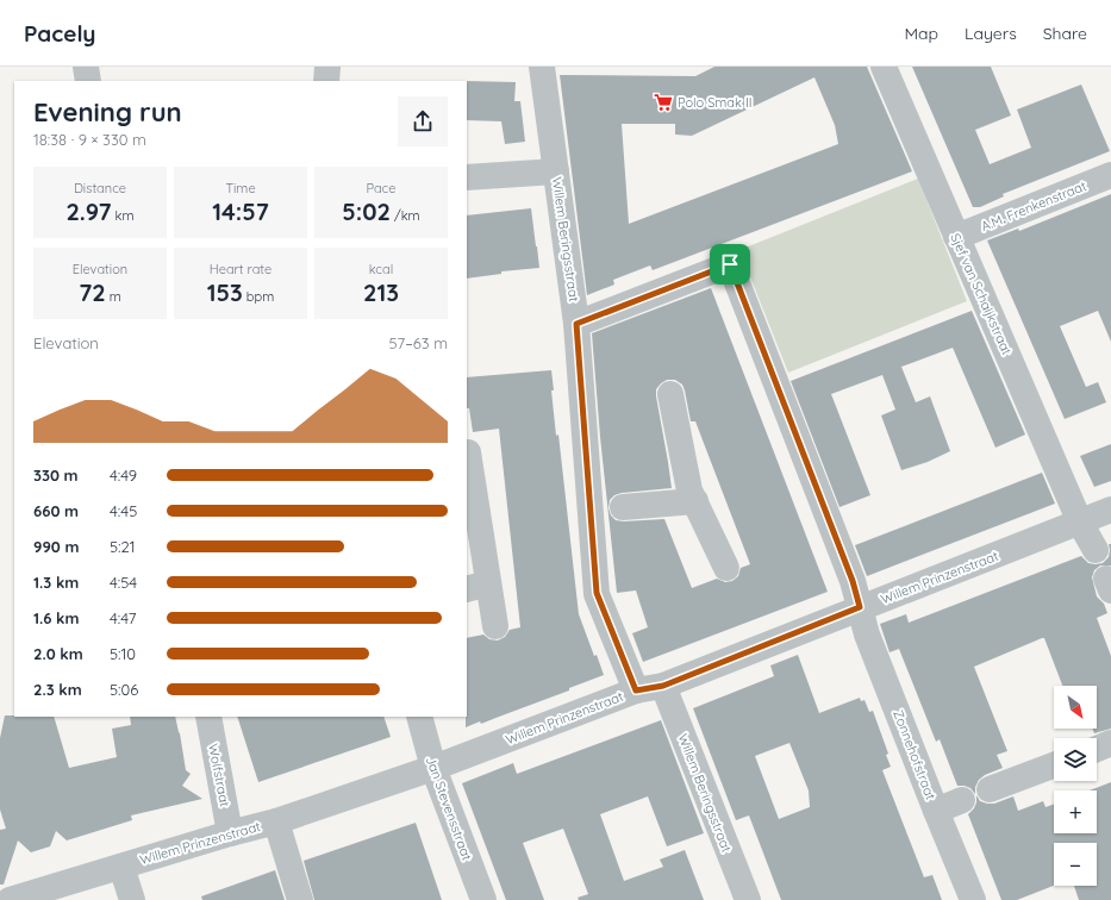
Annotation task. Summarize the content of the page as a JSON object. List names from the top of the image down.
{
  "streets": {
    "street": [
      "A.M. Frenkenstraat",
      "Willem Beringsstraat",
      "Sjef van Schaijkstraat",
      "Willem Prinzenstraat",
      "Zonnehofstraat",
      "Wolfstraat",
      "Jan Stevensstraat"
    ]
  },
  "crossings": [
    ["A.M. Frenkenstraat", "Sjef van Schaijkstraat"],
    ["Willem Beringsstraat", "Willem Prinzenstraat"],
    ["Willem Beringsstraat", "Zonnehofstraat"],
    ["Sjef van Schaijkstraat", "Willem Prinzenstraat"],
    ["Willem Prinzenstraat", "Zonnehofstraat"],
    ["Willem Prinzenstraat", "Wolfstraat"],
    ["Willem Prinzenstraat", "Jan Stevensstraat"]
  ],
  "places": {
    "supermarket": ["Polo Smak II"]
  },
  "north": "bottom right",
  "page": {
    "header": "Pacely",
    "nav": ["Map", "Layers", "Share"],
    "heading": ["Evening run", "18:38 · 9 × 330 m"],
    "stats": [
      ["Distance", "2.97 km"],
      ["Time", "14:57"],
      ["Pace", "5:02 /km"],
      ["Elevation", "72 m"],
      ["Heart rate", "153 bpm"],
      ["kcal", "213"]
    ],
    "chart": ["Elevation", "57–63 m"],
    "list": [
      {
        "name": "330 m",
        "note": "4:49"
      },
      {
        "name": "660 m",
        "note": "4:45"
      },
      {
        "name": "990 m",
        "note": "5:21"
      },
      {
        "name": "1.3 km",
        "note": "4:54"
      },
      {
        "name": "1.6 km",
        "note": "4:47"
      },
      {
        "name": "2.0 km",
        "note": "5:10"
      },
      {
        "name": "2.3 km",
        "note": "5:06"
      }
    ],
    "map_buttons": ["+", "−"]
  }
}
